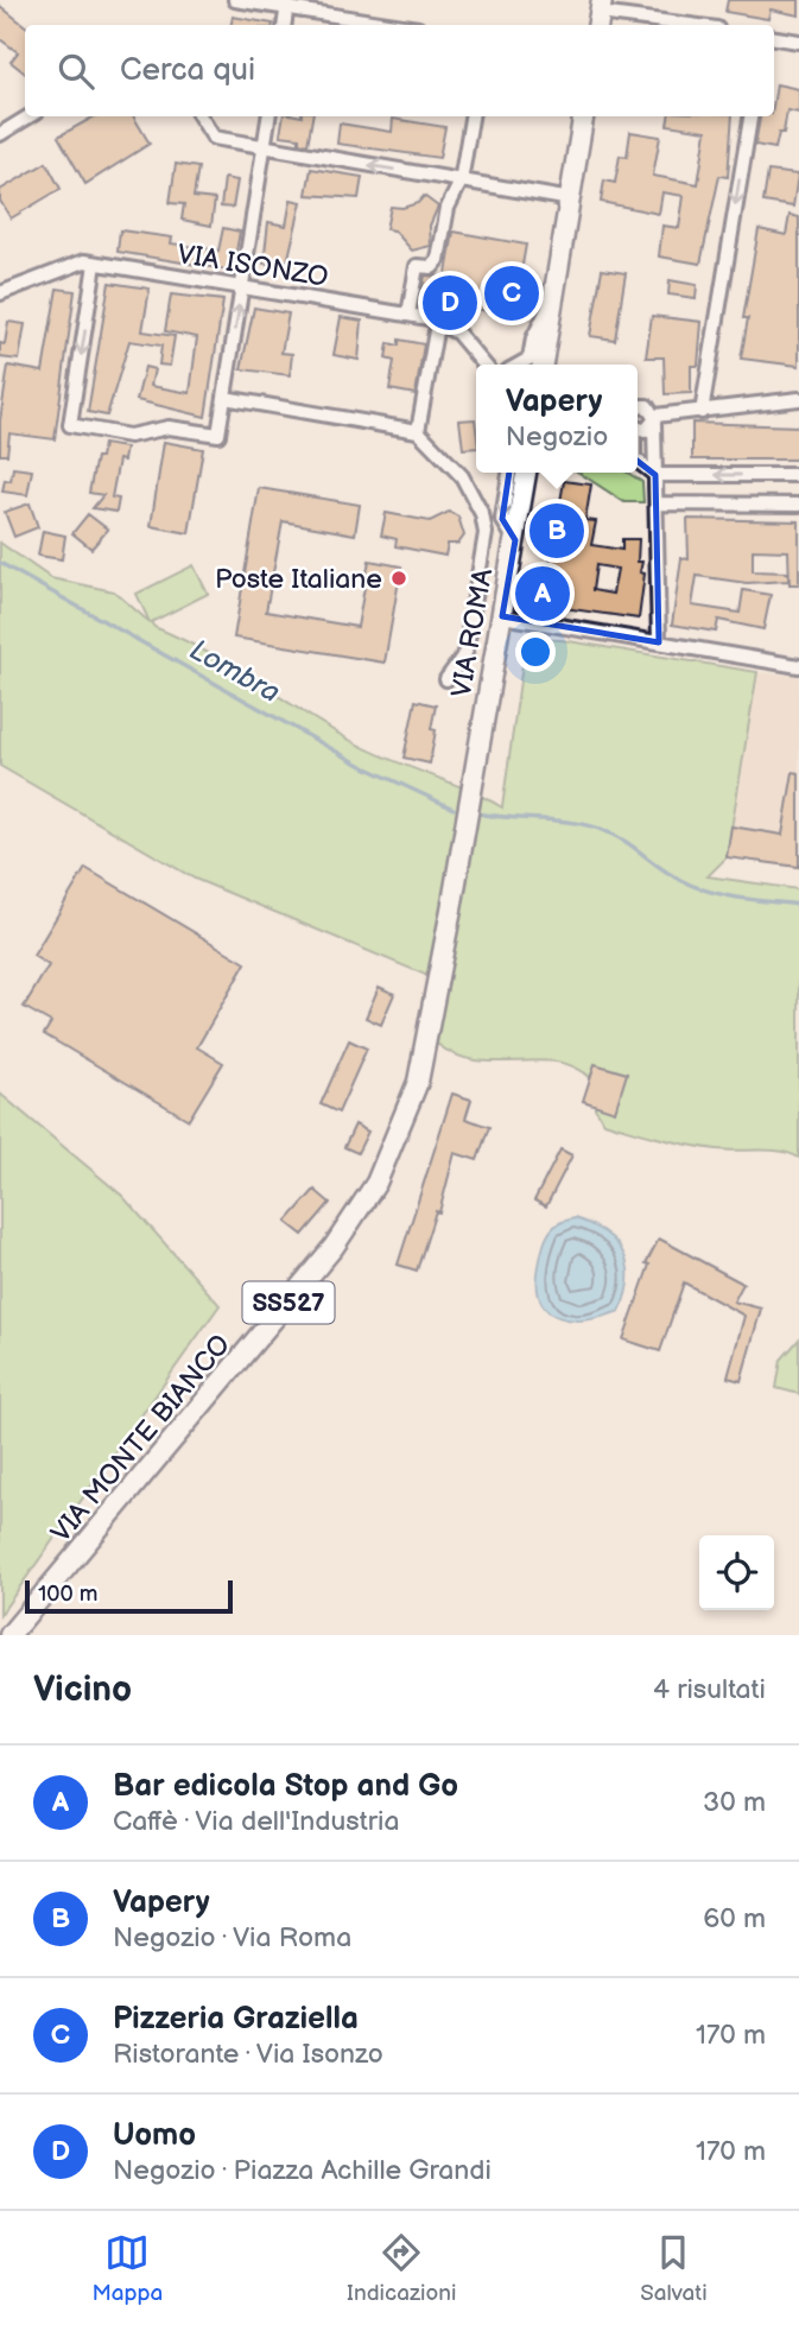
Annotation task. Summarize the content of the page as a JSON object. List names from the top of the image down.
{
  "streets": {
    "main road": ["VIA ROMA", "SS527", "VIA MONTE BIANCO"],
    "street": ["VIA ISONZO"]
  },
  "crossings": [
    ["VIA ROMA", "VIA MONTE BIANCO"]
  ],
  "water": ["Lombra"],
  "places": ["Poste Italiane"],
  "scale_bar": "100 m",
  "page": {
    "search": "Cerca qui",
    "pins": [
      "C",
      "D",
      "B",
      "A"
    ],
    "popup": ["Vapery", "Negozio"],
    "scale": "100 m",
    "heading": ["Vicino", "4 risultati"],
    "list": [
      {
        "mark": "A",
        "name": "Bar edicola Stop and Go",
        "note": "Caffè · Via dell'Industria",
        "value": "30 m"
      },
      {
        "mark": "B",
        "name": "Vapery",
        "note": "Negozio · Via Roma",
        "value": "60 m"
      },
      {
        "mark": "C",
        "name": "Pizzeria Graziella",
        "note": "Ristorante · Via Isonzo",
        "value": "170 m"
      },
      {
        "mark": "D",
        "name": "Uomo",
        "note": "Negozio · Piazza Achille Grandi",
        "value": "170 m"
      }
    ],
    "nav": ["Mappa", "Indicazioni", "Salvati"]
  }
}
